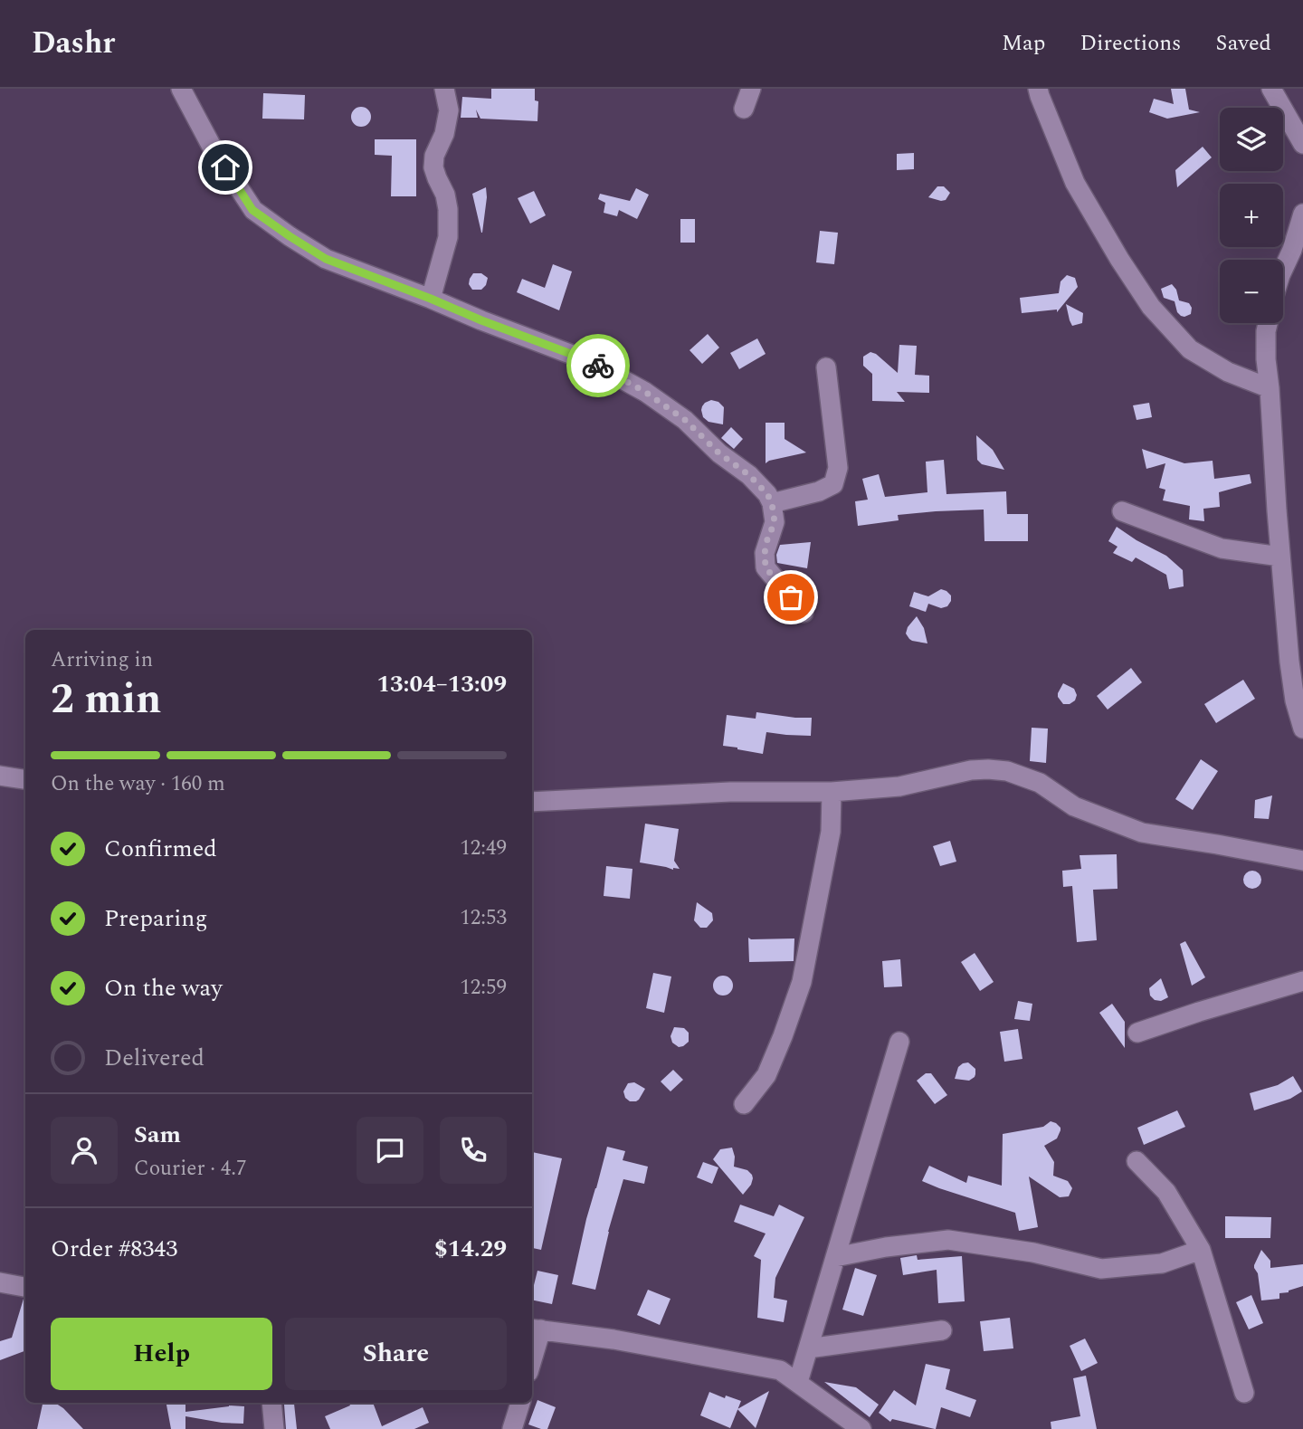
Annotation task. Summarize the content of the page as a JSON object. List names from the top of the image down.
{
  "page": {
    "header": "Dashr",
    "nav": ["Map", "Directions", "Saved"],
    "map_buttons": ["+", "−"],
    "heading": ["2 min", "Arriving in", "13:04–13:09"],
    "panel": [
      "Sam",
      "Courier · 4.7",
      "Order #8343",
      "$14.29"
    ],
    "bar": "On the way · 160 m",
    "list": [
      ["Confirmed", "12:49"],
      ["Preparing", "12:53"],
      ["On the way", "12:59"],
      "Delivered"
    ],
    "buttons": ["Help", "Share"]
  }
}
